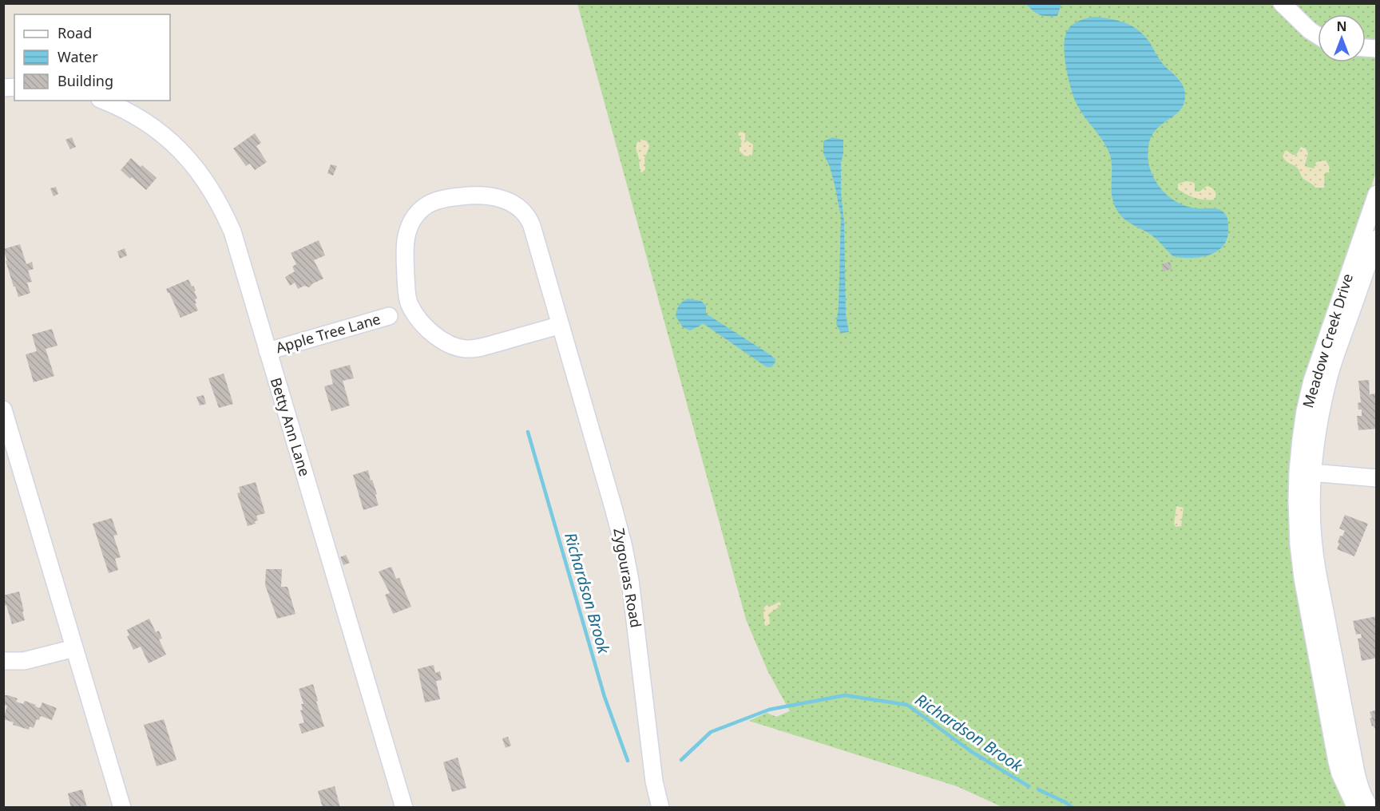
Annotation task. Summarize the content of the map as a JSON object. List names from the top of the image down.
{
  "streets": {
    "street": [
      "Apple Tree Lane",
      "Meadow Creek Drive",
      "Betty Ann Lane",
      "Zygouras Road"
    ]
  },
  "crossings": [
    ["Apple Tree Lane", "Betty Ann Lane"]
  ],
  "water": ["Richardson Brook"],
  "legend": ["Road", "Water", "Building"],
  "north": "top"
}
